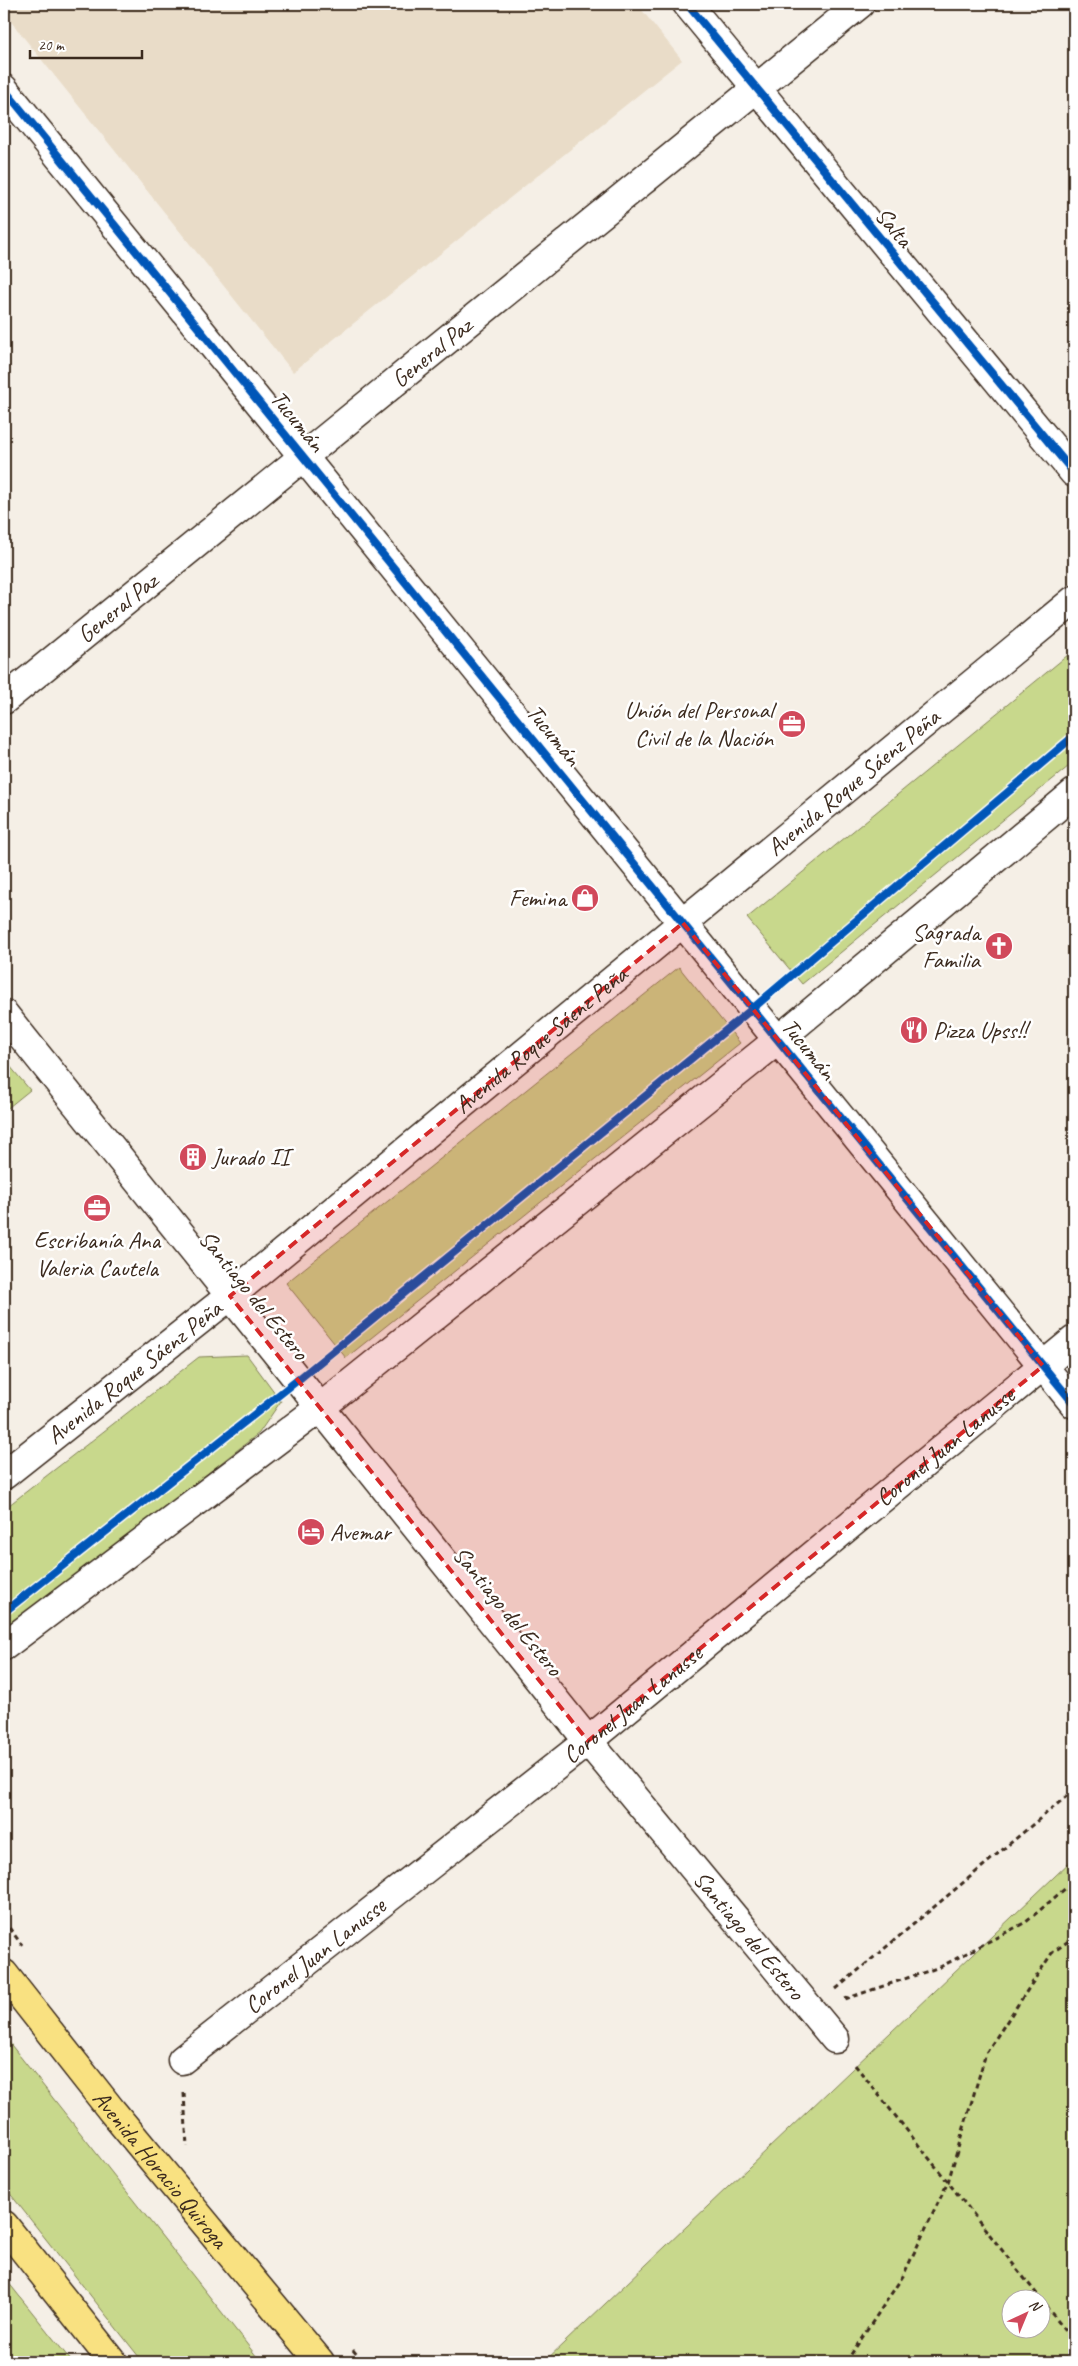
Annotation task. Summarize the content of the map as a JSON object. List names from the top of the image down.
{
  "streets": {
    "main road": ["Avenida Horacio Quiroga"],
    "street": [
      "Salta",
      "General Paz",
      "Tucumán",
      "Avenida Roque Sáenz Peña",
      "Santiago del Estero",
      "Coronel Juan Lanusse"
    ]
  },
  "crossings": [
    ["Salta", "General Paz"],
    ["General Paz", "Tucumán"],
    ["Tucumán", "Avenida Roque Sáenz Peña"],
    ["Tucumán", "Coronel Juan Lanusse"],
    ["Avenida Roque Sáenz Peña", "Santiago del Estero"],
    ["Santiago del Estero", "Coronel Juan Lanusse"]
  ],
  "places": {
    "office": ["Unión del Personal Civil de la Nación", "Escribanía Ana Valeria Cautela"],
    "shop": ["Femina"],
    "church": ["Sagrada Familia"],
    "restaurant": ["Pizza Upss!!"],
    "building": ["Jurado II"],
    "hotel": ["Avemar"]
  },
  "scale_bar": "20 m",
  "north": "top right"
}
